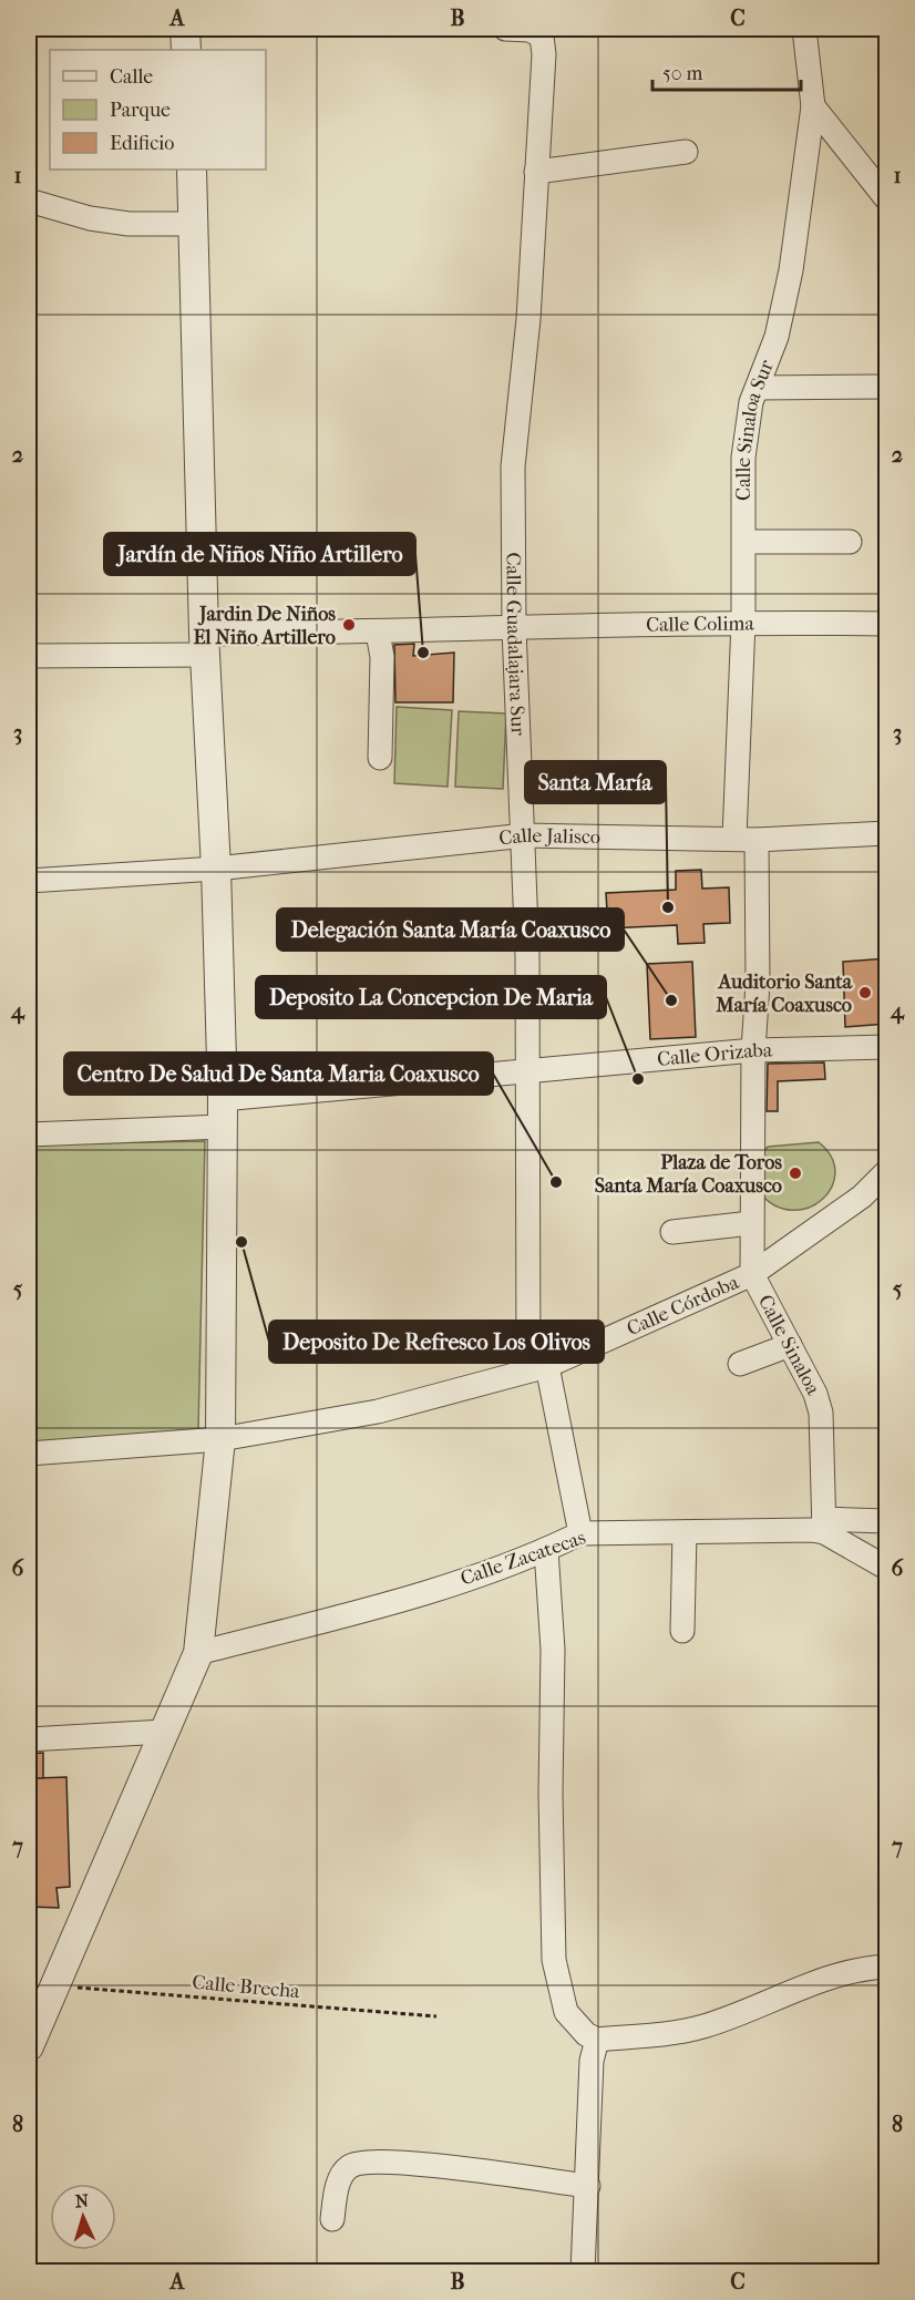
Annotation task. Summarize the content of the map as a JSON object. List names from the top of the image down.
{
  "streets": {
    "street": [
      "Calle Sinaloa Sur",
      "Calle Colima",
      "Calle Guadalajara Sur",
      "Calle Jalisco",
      "Calle Orizaba",
      "Calle Córdoba",
      "Calle Sinaloa",
      "Calle Zacatecas"
    ],
    "path": ["Calle Brecha"]
  },
  "crossings": [
    ["Calle Sinaloa Sur", "Calle Colima"],
    ["Calle Sinaloa Sur", "Calle Jalisco"],
    ["Calle Sinaloa Sur", "Calle Sinaloa"],
    ["Calle Colima", "Calle Guadalajara Sur"],
    ["Calle Guadalajara Sur", "Calle Jalisco"],
    ["Calle Guadalajara Sur", "Calle Orizaba"],
    ["Calle Guadalajara Sur", "Calle Córdoba"],
    ["Calle Guadalajara Sur", "Calle Zacatecas"],
    ["Calle Jalisco", "Calle Sinaloa"],
    ["Calle Orizaba", "Calle Sinaloa"],
    ["Calle Córdoba", "Calle Sinaloa"],
    ["Calle Sinaloa", "Calle Zacatecas"]
  ],
  "places": [
    "Jardin De Niños El Niño Artillero",
    "Jardín de Niños Niño Artillero",
    "Santa María",
    "Auditorio Santa María Coaxusco",
    "Delegación Santa María Coaxusco",
    "Deposito La Concepcion De Maria",
    "Plaza de Toros Santa María Coaxusco",
    "Centro De Salud De Santa Maria Coaxusco",
    "Deposito De Refresco Los Olivos"
  ],
  "legend": ["Calle", "Parque", "Edificio"],
  "scale_bar": "50 m",
  "north": "top",
  "grid": {
    "columns": ["A", "B", "C"],
    "rows": [
      "1",
      "2",
      "3",
      "4",
      "5",
      "6",
      "7",
      "8"
    ]
  }
}
